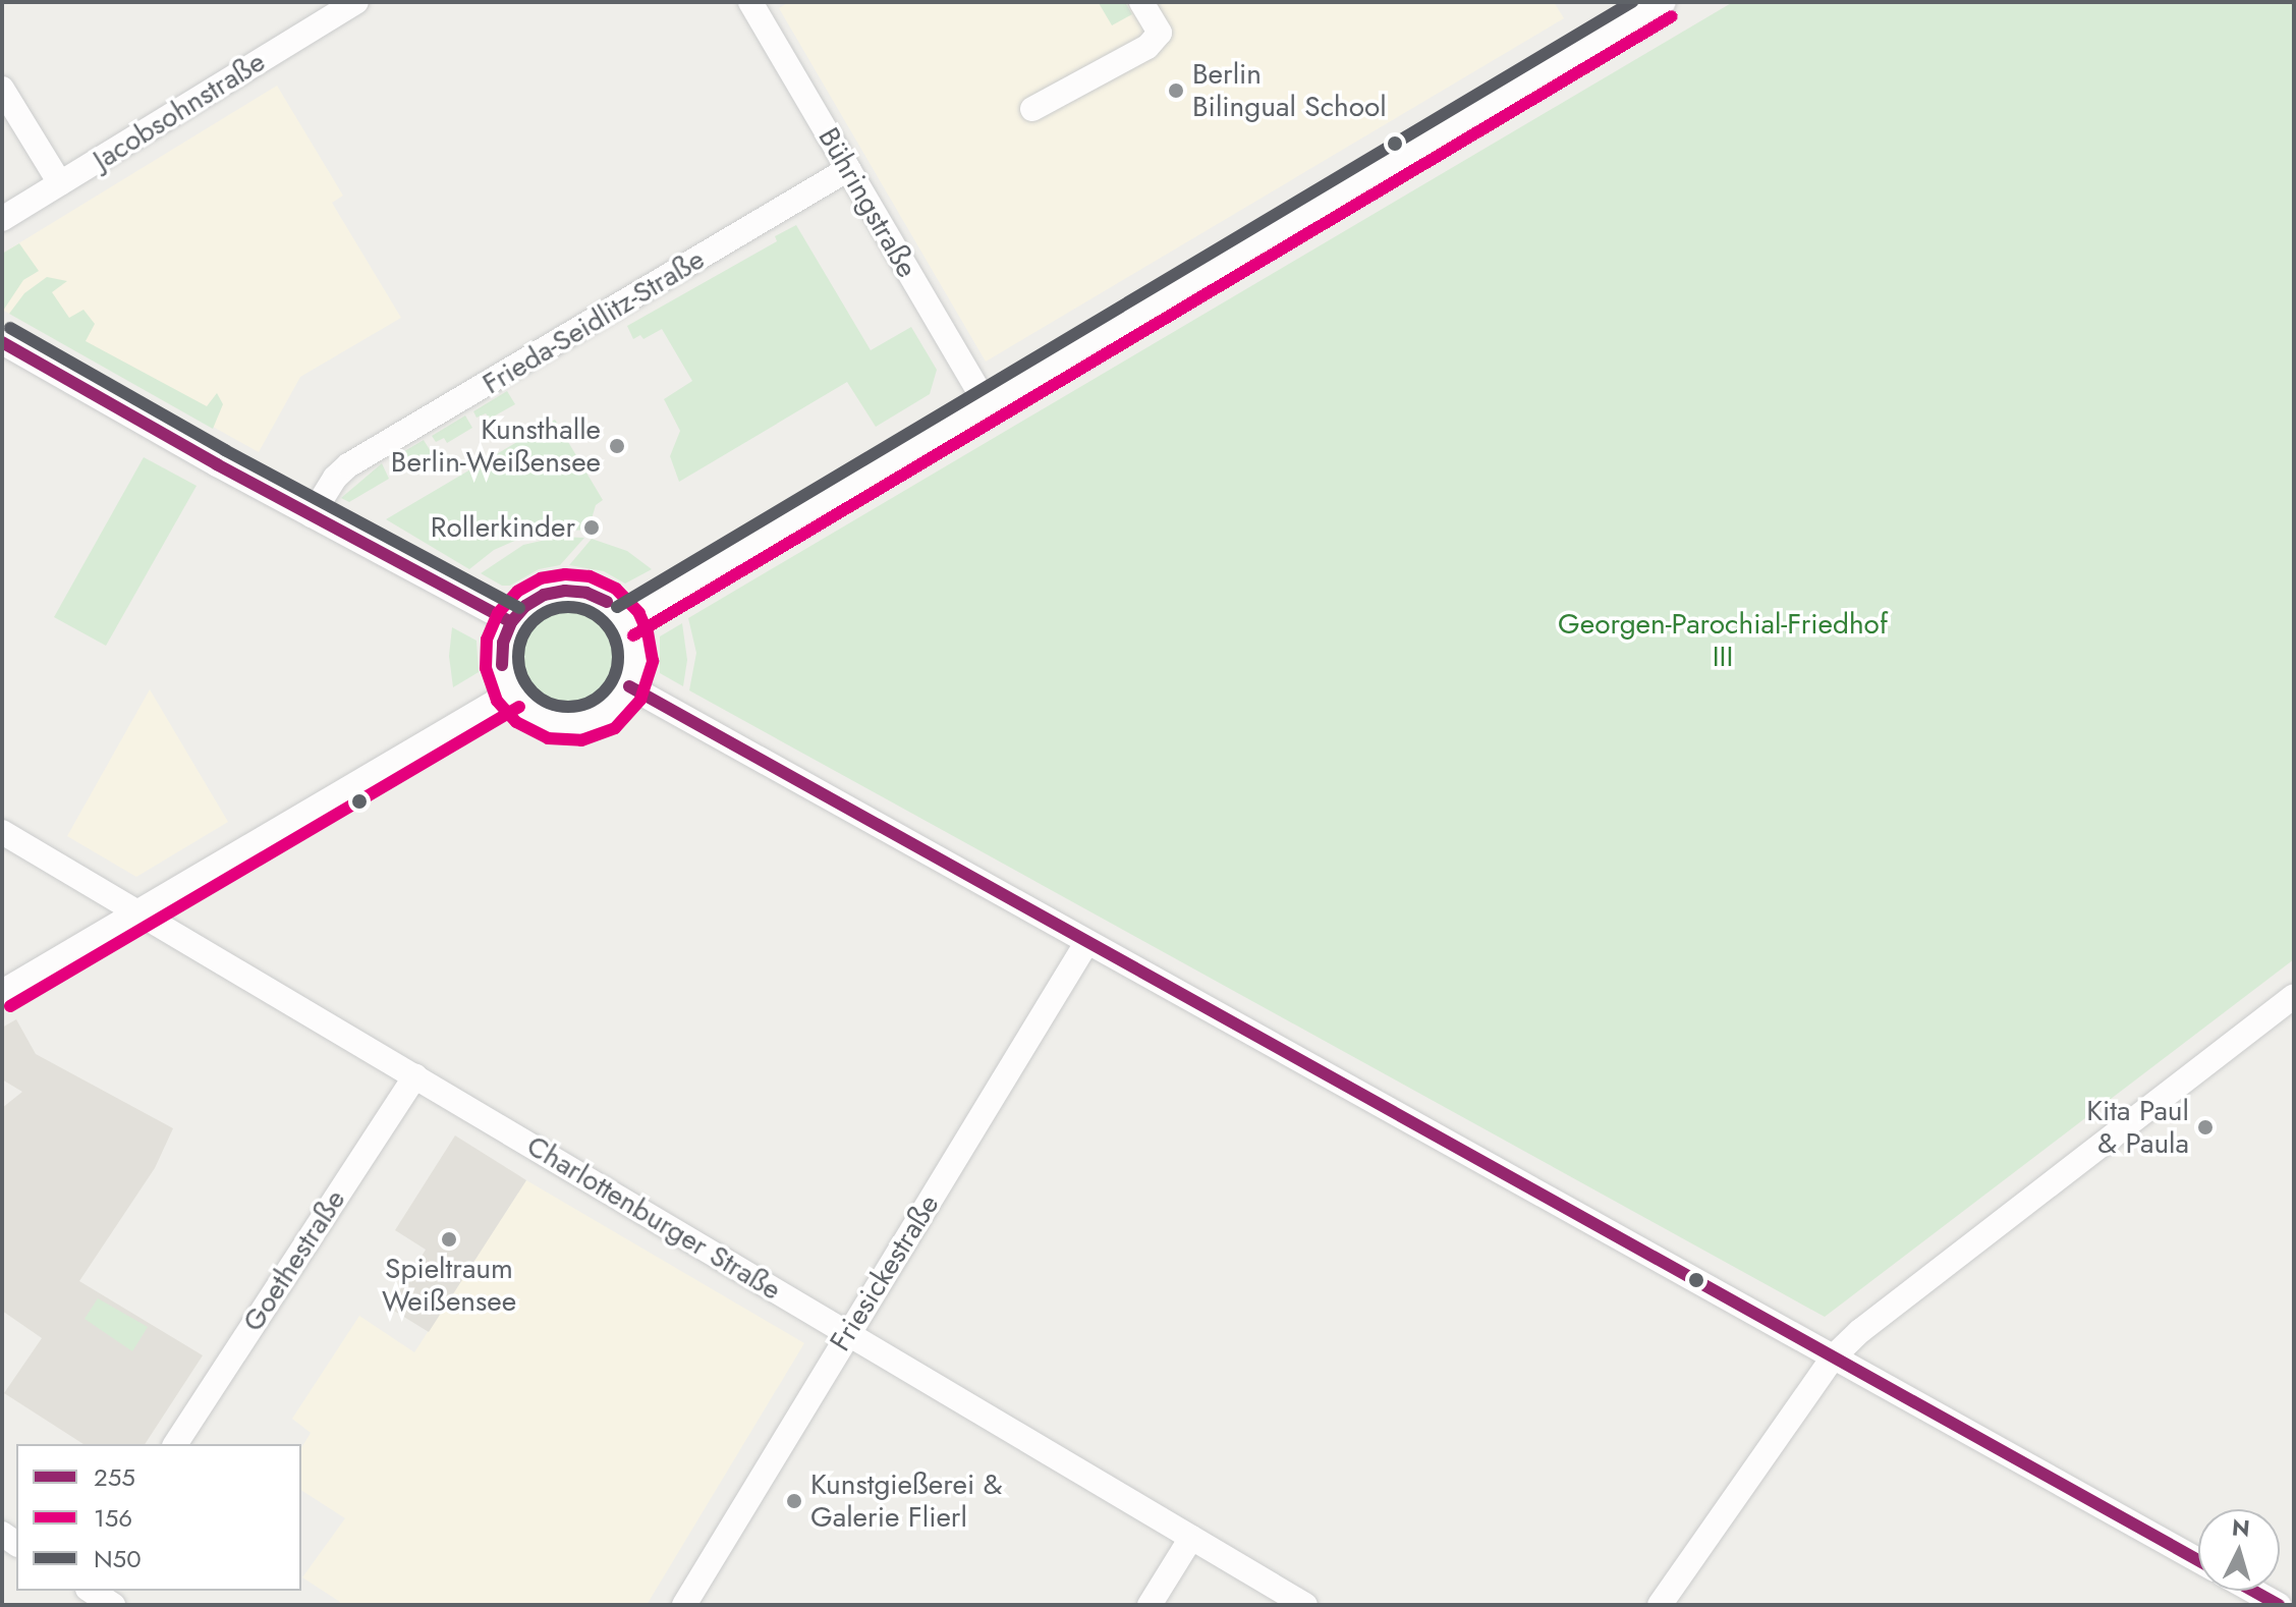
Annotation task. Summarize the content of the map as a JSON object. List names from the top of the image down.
{
  "streets": {
    "street": [
      "Jacobsohnstraße",
      "Bühringstraße",
      "Frieda-Seidlitz-Straße",
      "Charlottenburger Straße",
      "Goethestraße",
      "Friesickestraße"
    ]
  },
  "crossings": [
    ["Bühringstraße", "Frieda-Seidlitz-Straße"],
    ["Charlottenburger Straße", "Goethestraße"],
    ["Charlottenburger Straße", "Friesickestraße"]
  ],
  "parks": ["Georgen-Parochial-Friedhof III"],
  "places": [
    "Berlin Bilingual School",
    "Kunsthalle Berlin-Weißensee",
    "Rollerkinder",
    "Kita Paul & Paula",
    "Spieltraum Weißensee",
    "Kunstgießerei & Galerie Flierl"
  ],
  "lines": ["transit line N50", "transit line 156", "transit line 255"],
  "legend": ["255", "156", "N50"],
  "north": "top"
}
